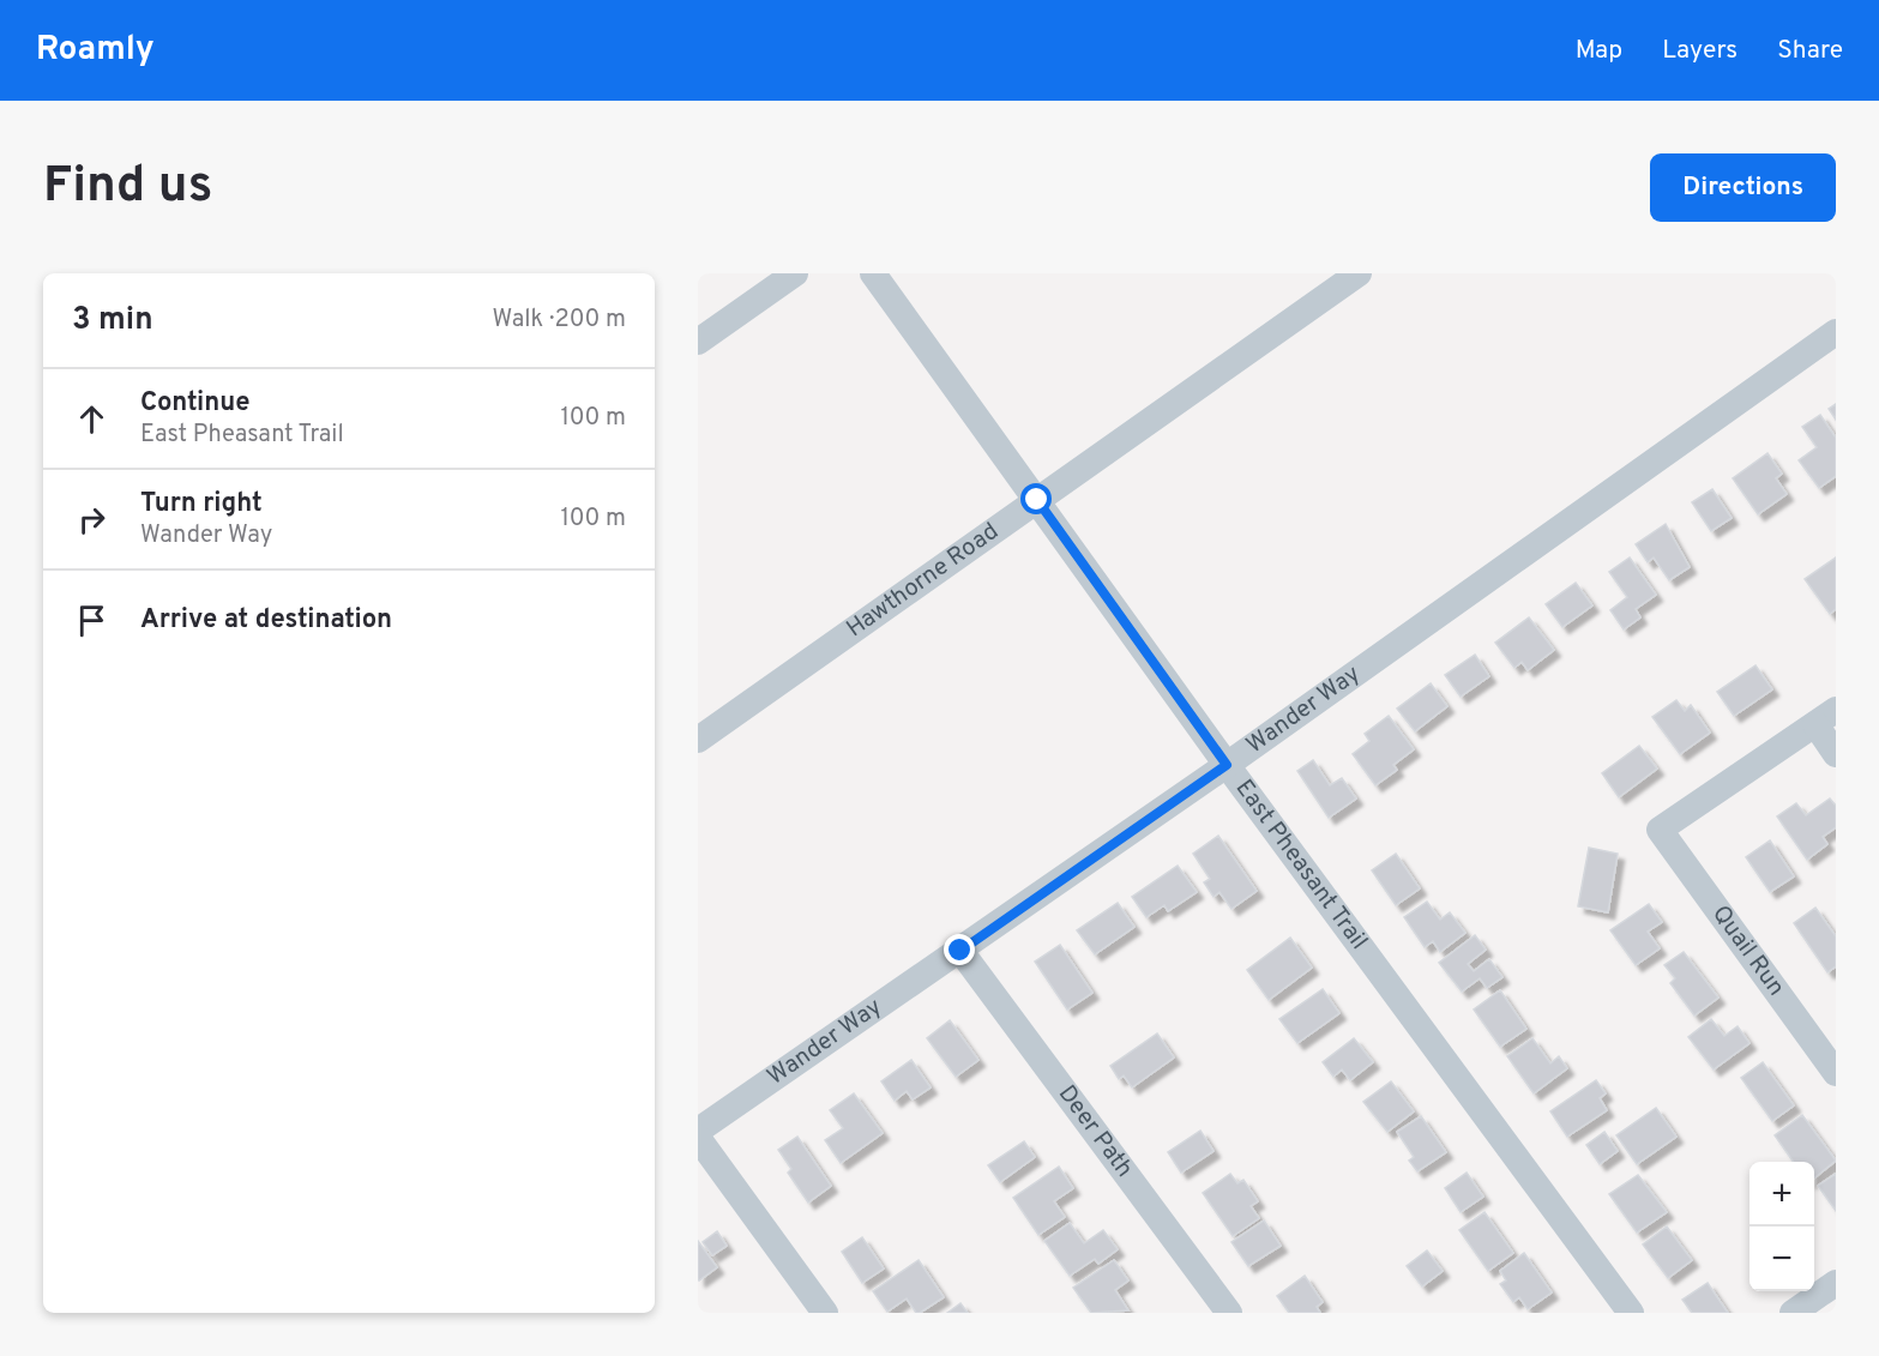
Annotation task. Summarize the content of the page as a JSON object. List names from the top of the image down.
{
  "streets": {
    "street": [
      "Hawthorne Road",
      "Wander Way",
      "East Pheasant Trail",
      "Quail Run",
      "Deer Path"
    ]
  },
  "crossings": [
    ["Hawthorne Road", "East Pheasant Trail"],
    ["Wander Way", "East Pheasant Trail"],
    ["Wander Way", "Deer Path"]
  ],
  "page": {
    "header": "Roamly",
    "nav": ["Map", "Layers", "Share"],
    "buttons": "Directions",
    "title": "Find us",
    "heading": ["3 min", "Walk · 200 m"],
    "list": [
      ["Continue", "East Pheasant Trail", "100 m"],
      ["Turn right", "Wander Way", "100 m"],
      "Arrive at destination"
    ],
    "map_buttons": ["+", "−"]
  }
}
